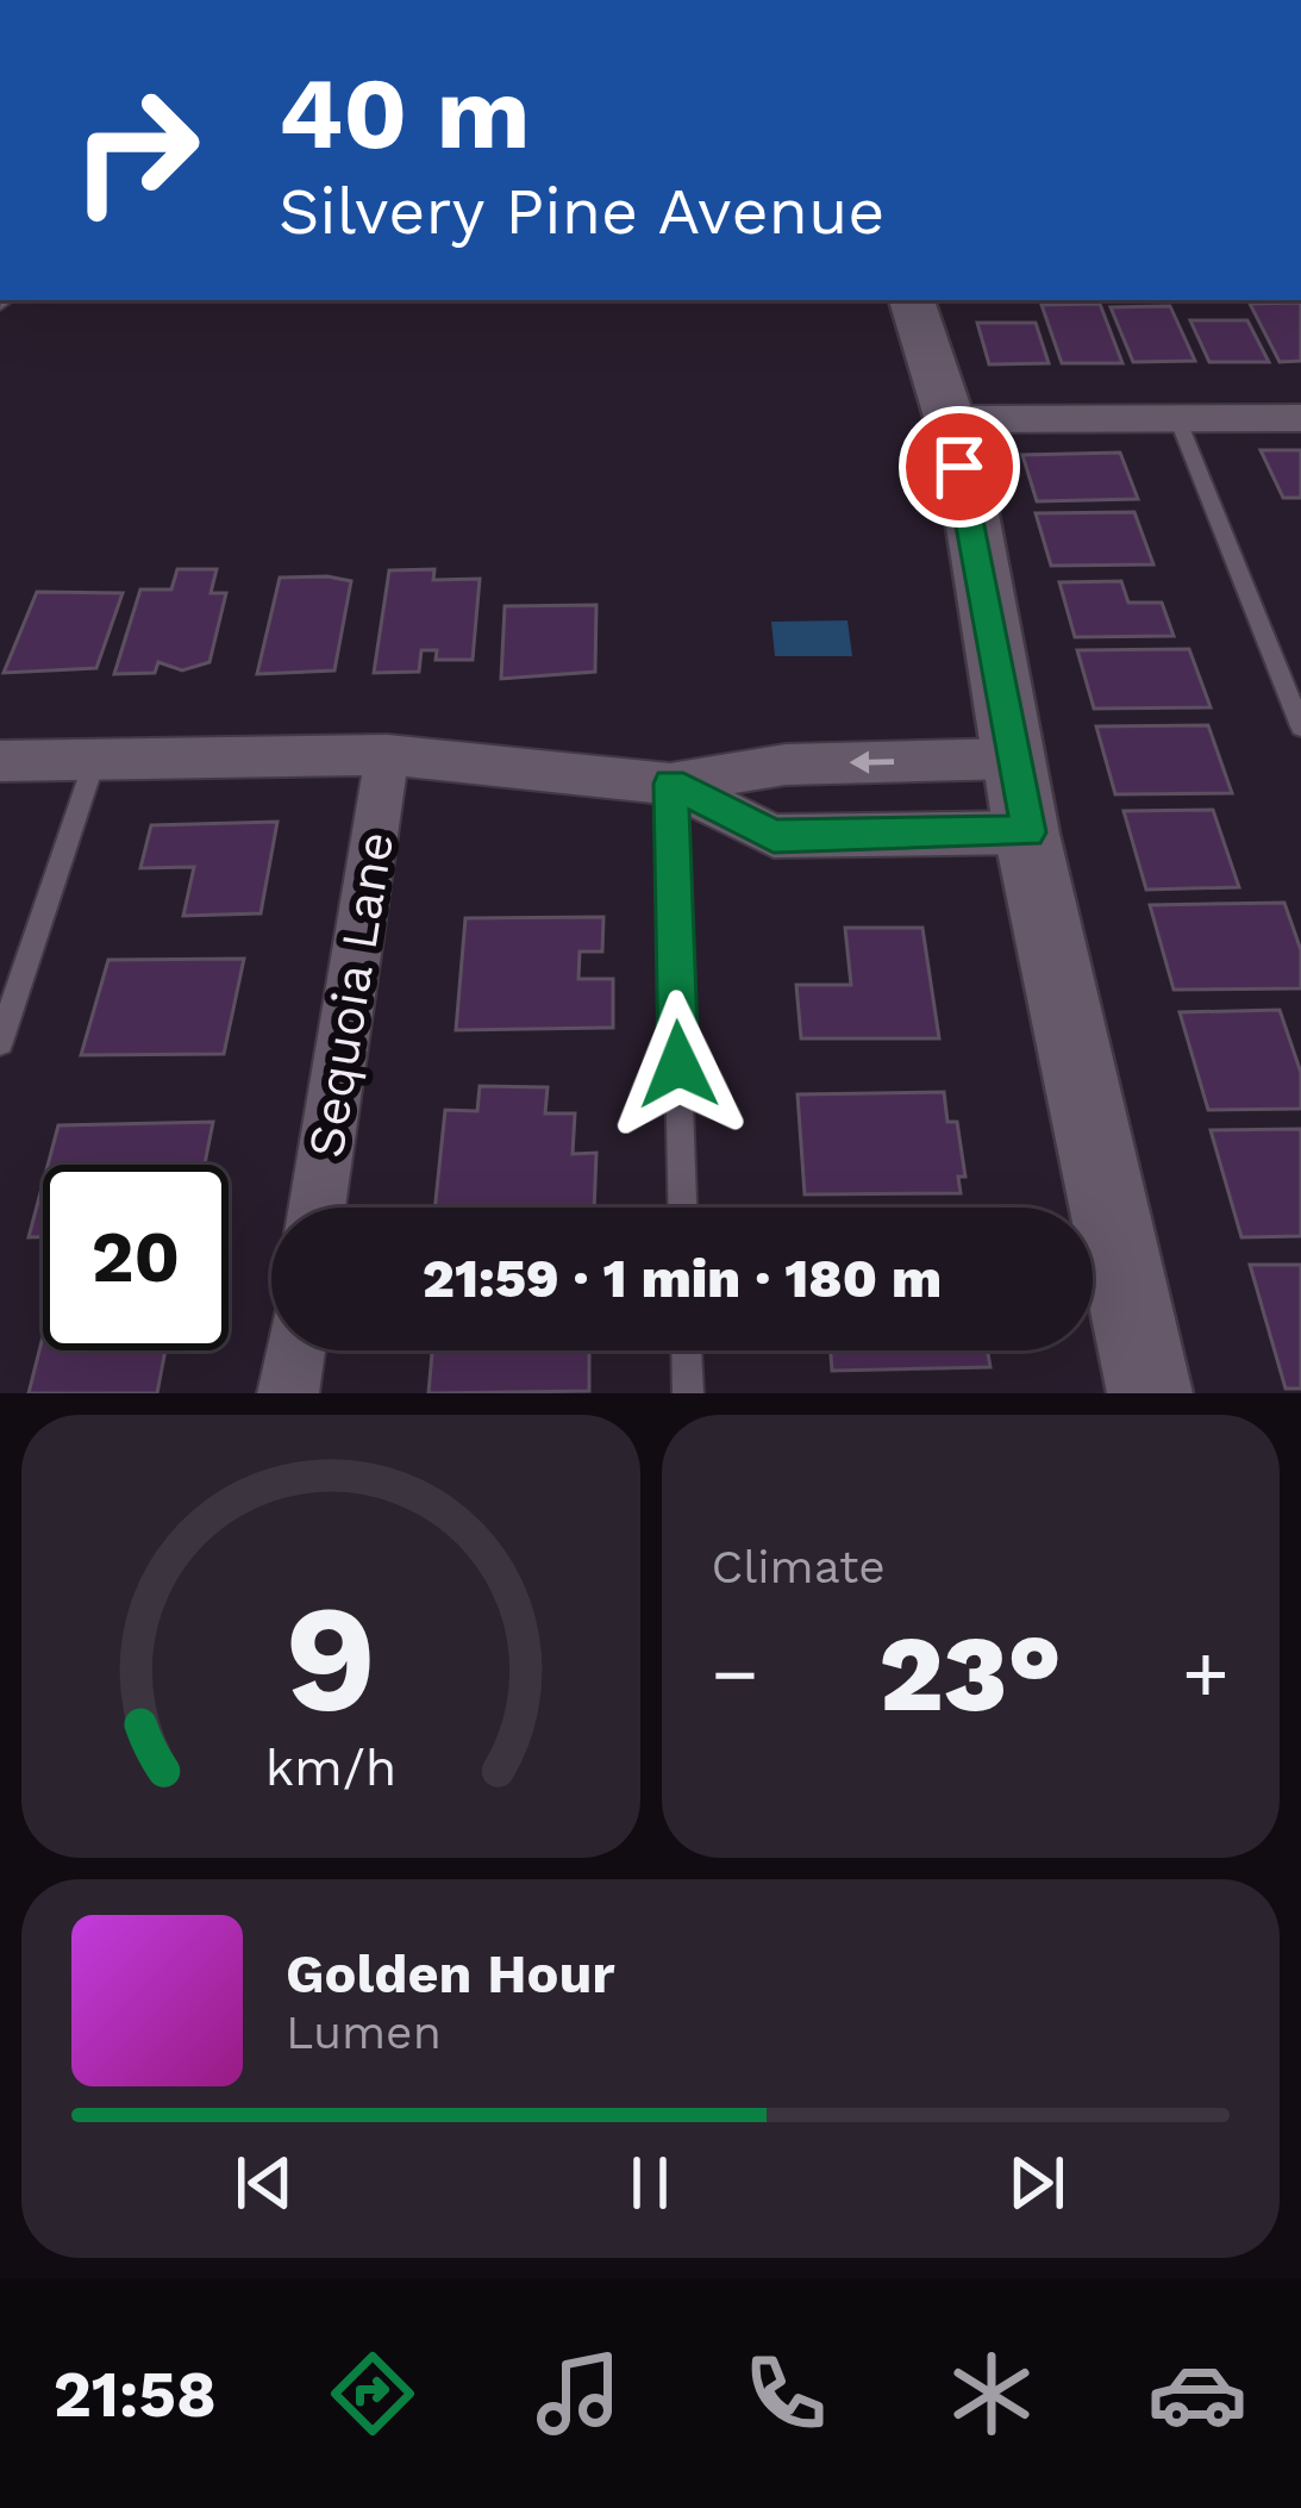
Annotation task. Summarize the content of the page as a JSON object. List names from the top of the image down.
{
  "streets": {
    "street": ["Sequoia Lane"]
  },
  "page": {
    "turn": ["40 m", "Silvery Pine Avenue"],
    "limit": "20",
    "trip": "21:59 · 1 min · 180 m",
    "tile": "Climate",
    "heat": ["−", "23°", "+"],
    "song": ["Golden Hour", "Lumen"],
    "tabs": "21:58",
    "gauge": ["9", "km/h"]
  }
}
